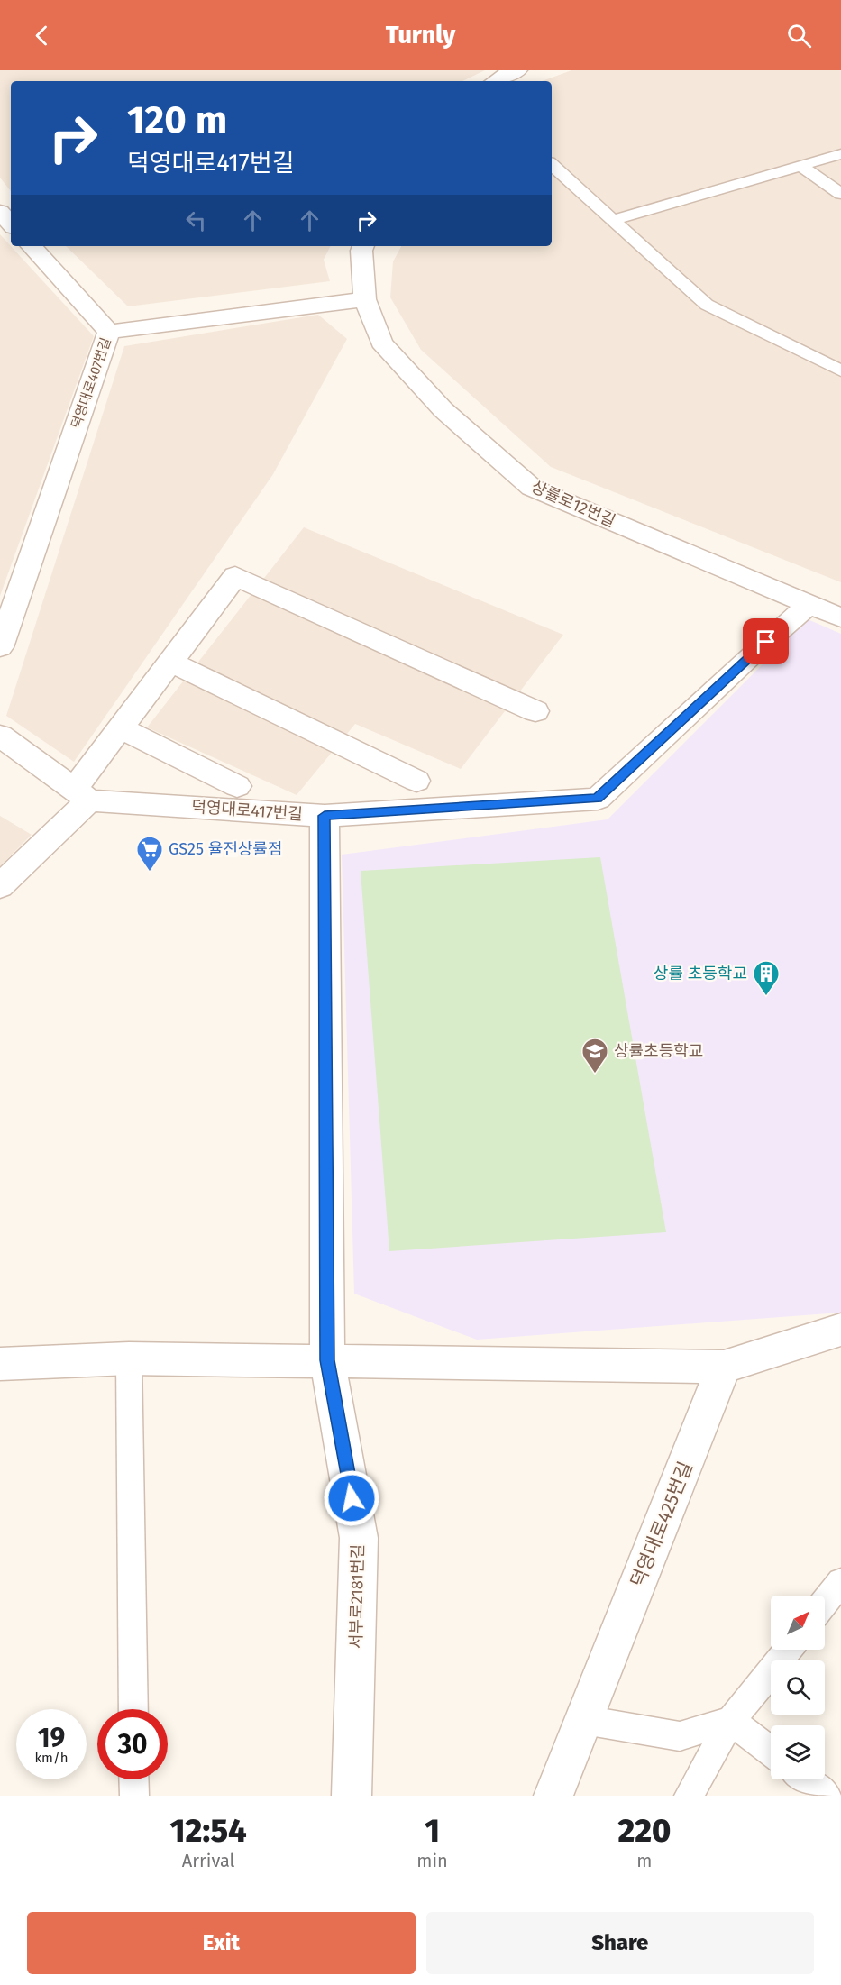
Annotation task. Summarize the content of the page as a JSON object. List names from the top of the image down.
{
  "streets": {
    "street": [
      "덕영대로407번길",
      "상률로12번길",
      "덕영대로417번길",
      "덕영대로425번길",
      "서부로2181번길"
    ]
  },
  "crossings": [
    ["덕영대로407번길", "상률로12번길"],
    ["상률로12번길", "덕영대로417번길"],
    ["덕영대로417번길", "서부로2181번길"]
  ],
  "places": {
    "supermarket": ["GS25 율전상률점"],
    "building": ["상률 초등학교"],
    "school or university": ["상률초등학교"]
  },
  "north": "top right",
  "page": {
    "header": "Turnly",
    "turn": ["120 m", "덕영대로417번길"],
    "speed": "19 km/h",
    "limit": "30",
    "eta": [
      "12:54",
      "Arrival",
      "1",
      "min",
      "220",
      "m"
    ],
    "buttons": ["Exit", "Share"]
  }
}
